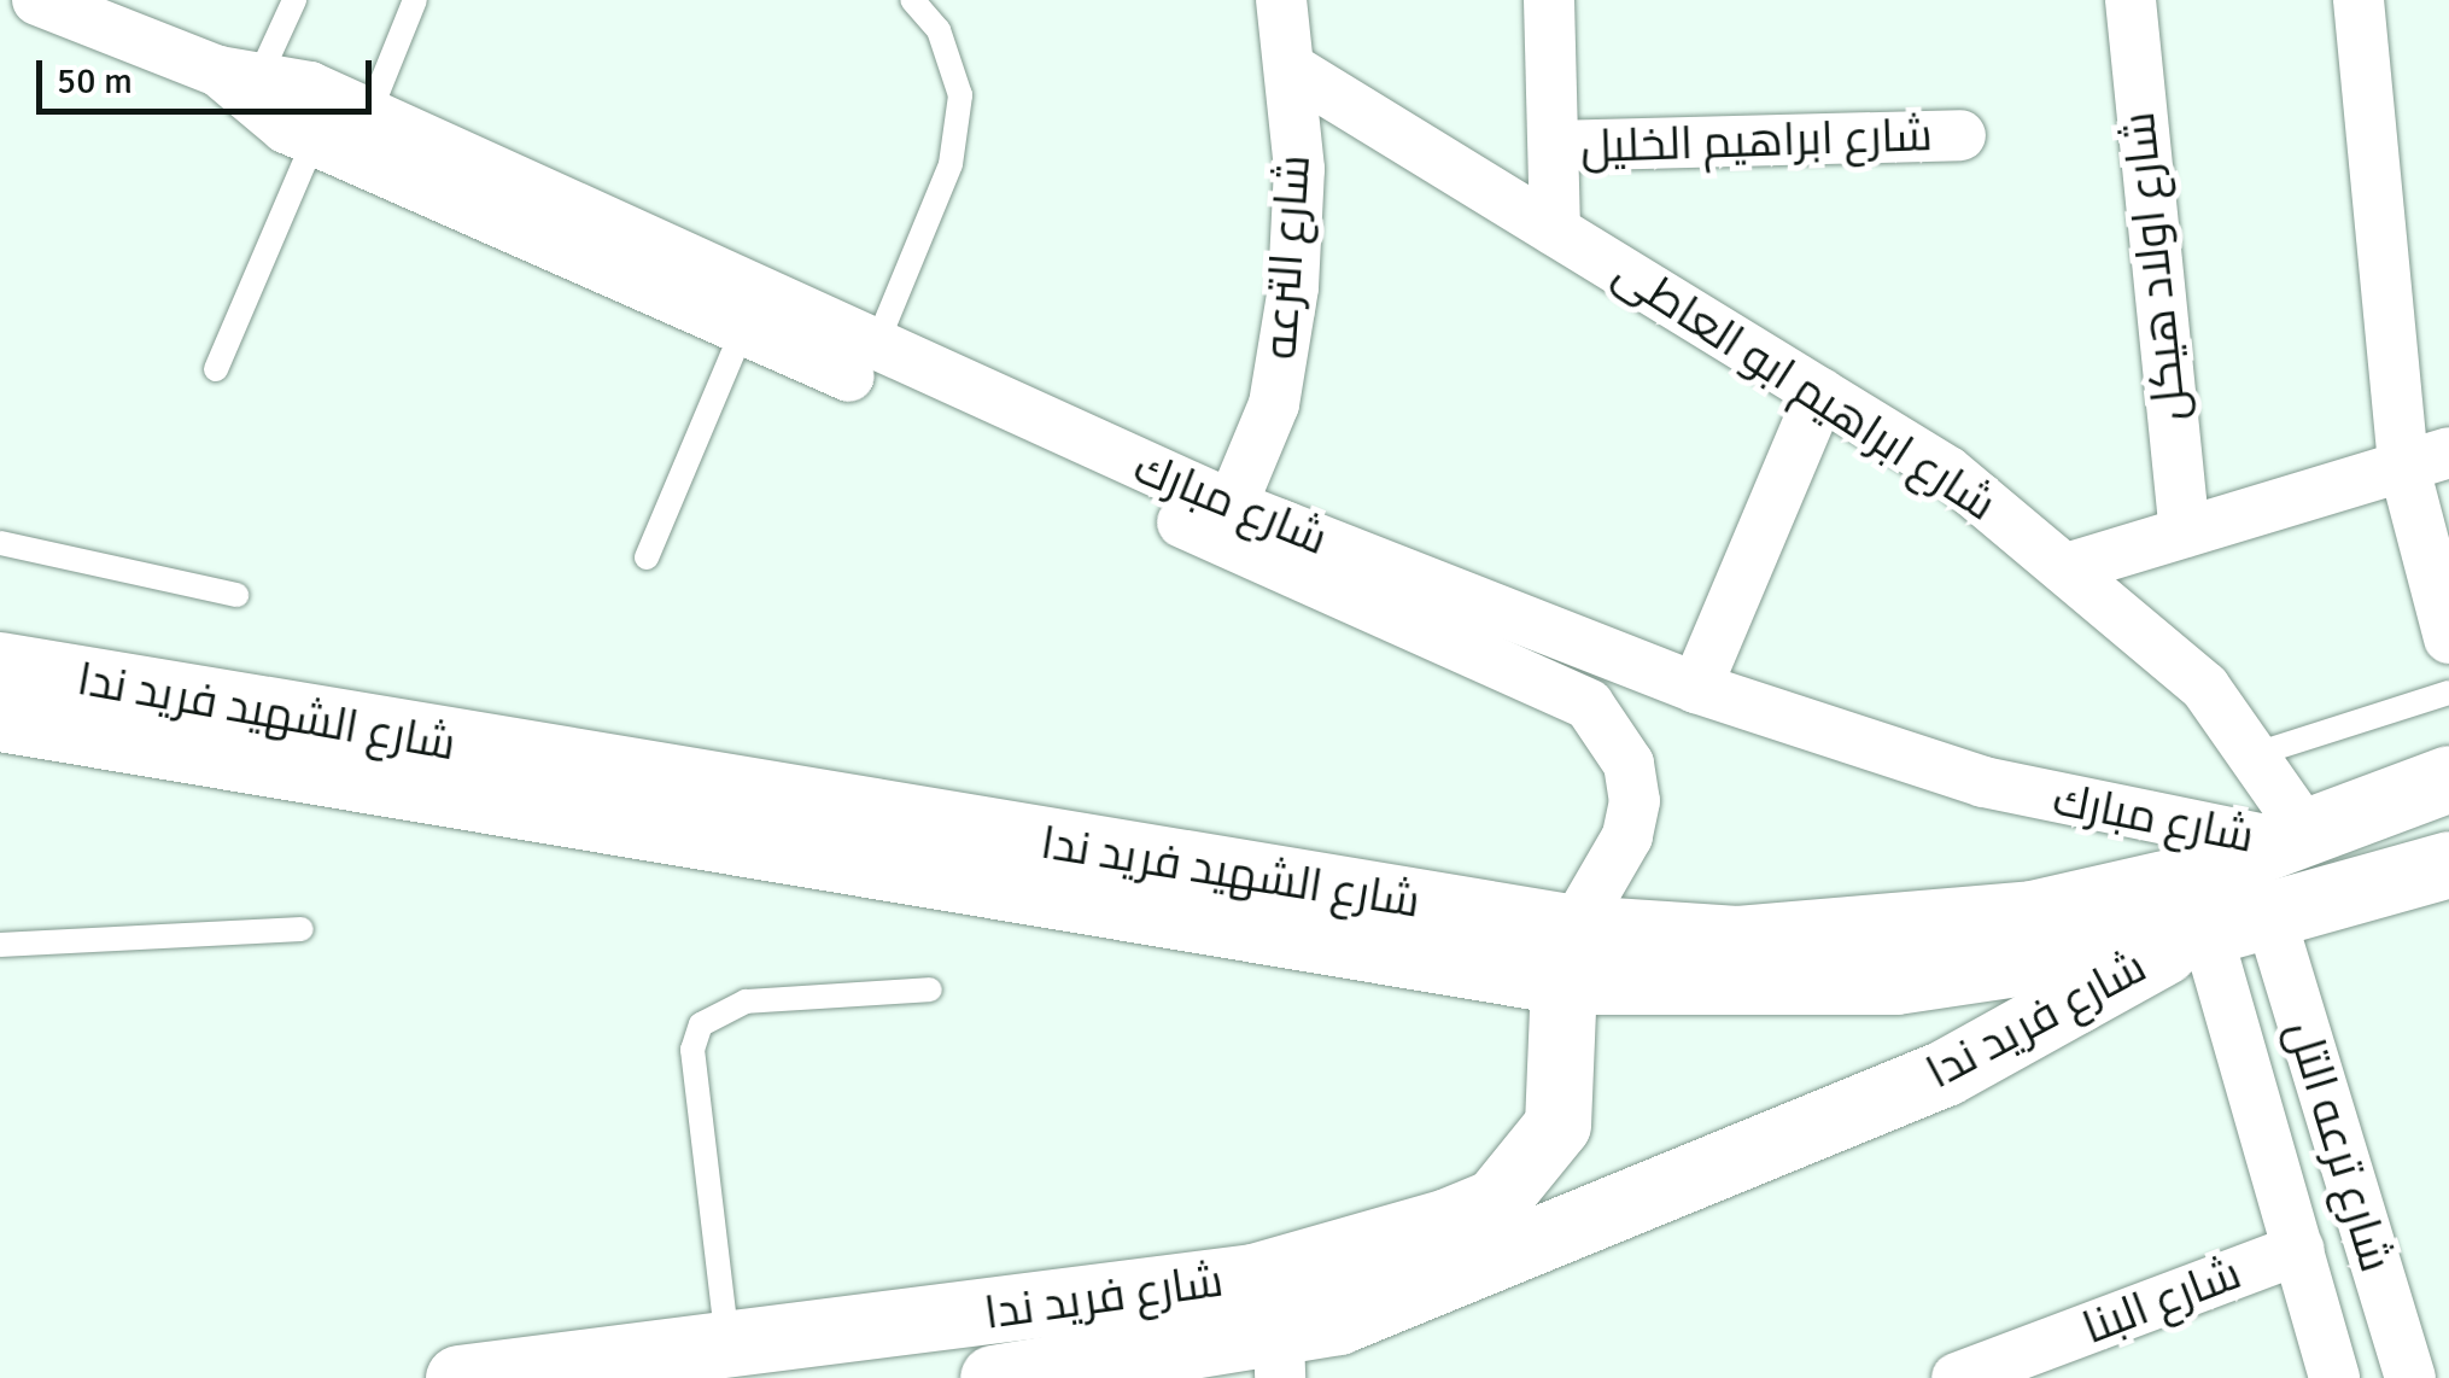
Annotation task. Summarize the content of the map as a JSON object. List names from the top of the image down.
{
  "streets": {
    "main road": ["شارع الشهيد فريد ندا", "شارع فريد ندا"],
    "street": [
      "شارع ابراهيم الخليل",
      "شارع الترعه",
      "شارع اولاد هيكل",
      "شارع ابراهيم ابو العاطى",
      "شارع مبارك",
      "شارع ترعه التل",
      "شارع البنا"
    ]
  },
  "crossings": [
    ["شارع الترعه", "شارع ابراهيم ابو العاطى"],
    ["شارع الترعه", "شارع مبارك"],
    ["شارع ابراهيم ابو العاطى", "شارع مبارك"],
    ["شارع ابراهيم ابو العاطى", "شارع الشهيد فريد ندا"],
    ["شارع مبارك", "شارع الشهيد فريد ندا"],
    ["شارع مبارك", "شارع فريد ندا"],
    ["شارع الشهيد فريد ندا", "شارع فريد ندا"],
    ["شارع الشهيد فريد ندا", "شارع ترعه التل"],
    ["شارع فريد ندا", "شارع ترعه التل"],
    ["شارع ترعه التل", "شارع البنا"]
  ],
  "scale_bar": "50 m"
}
